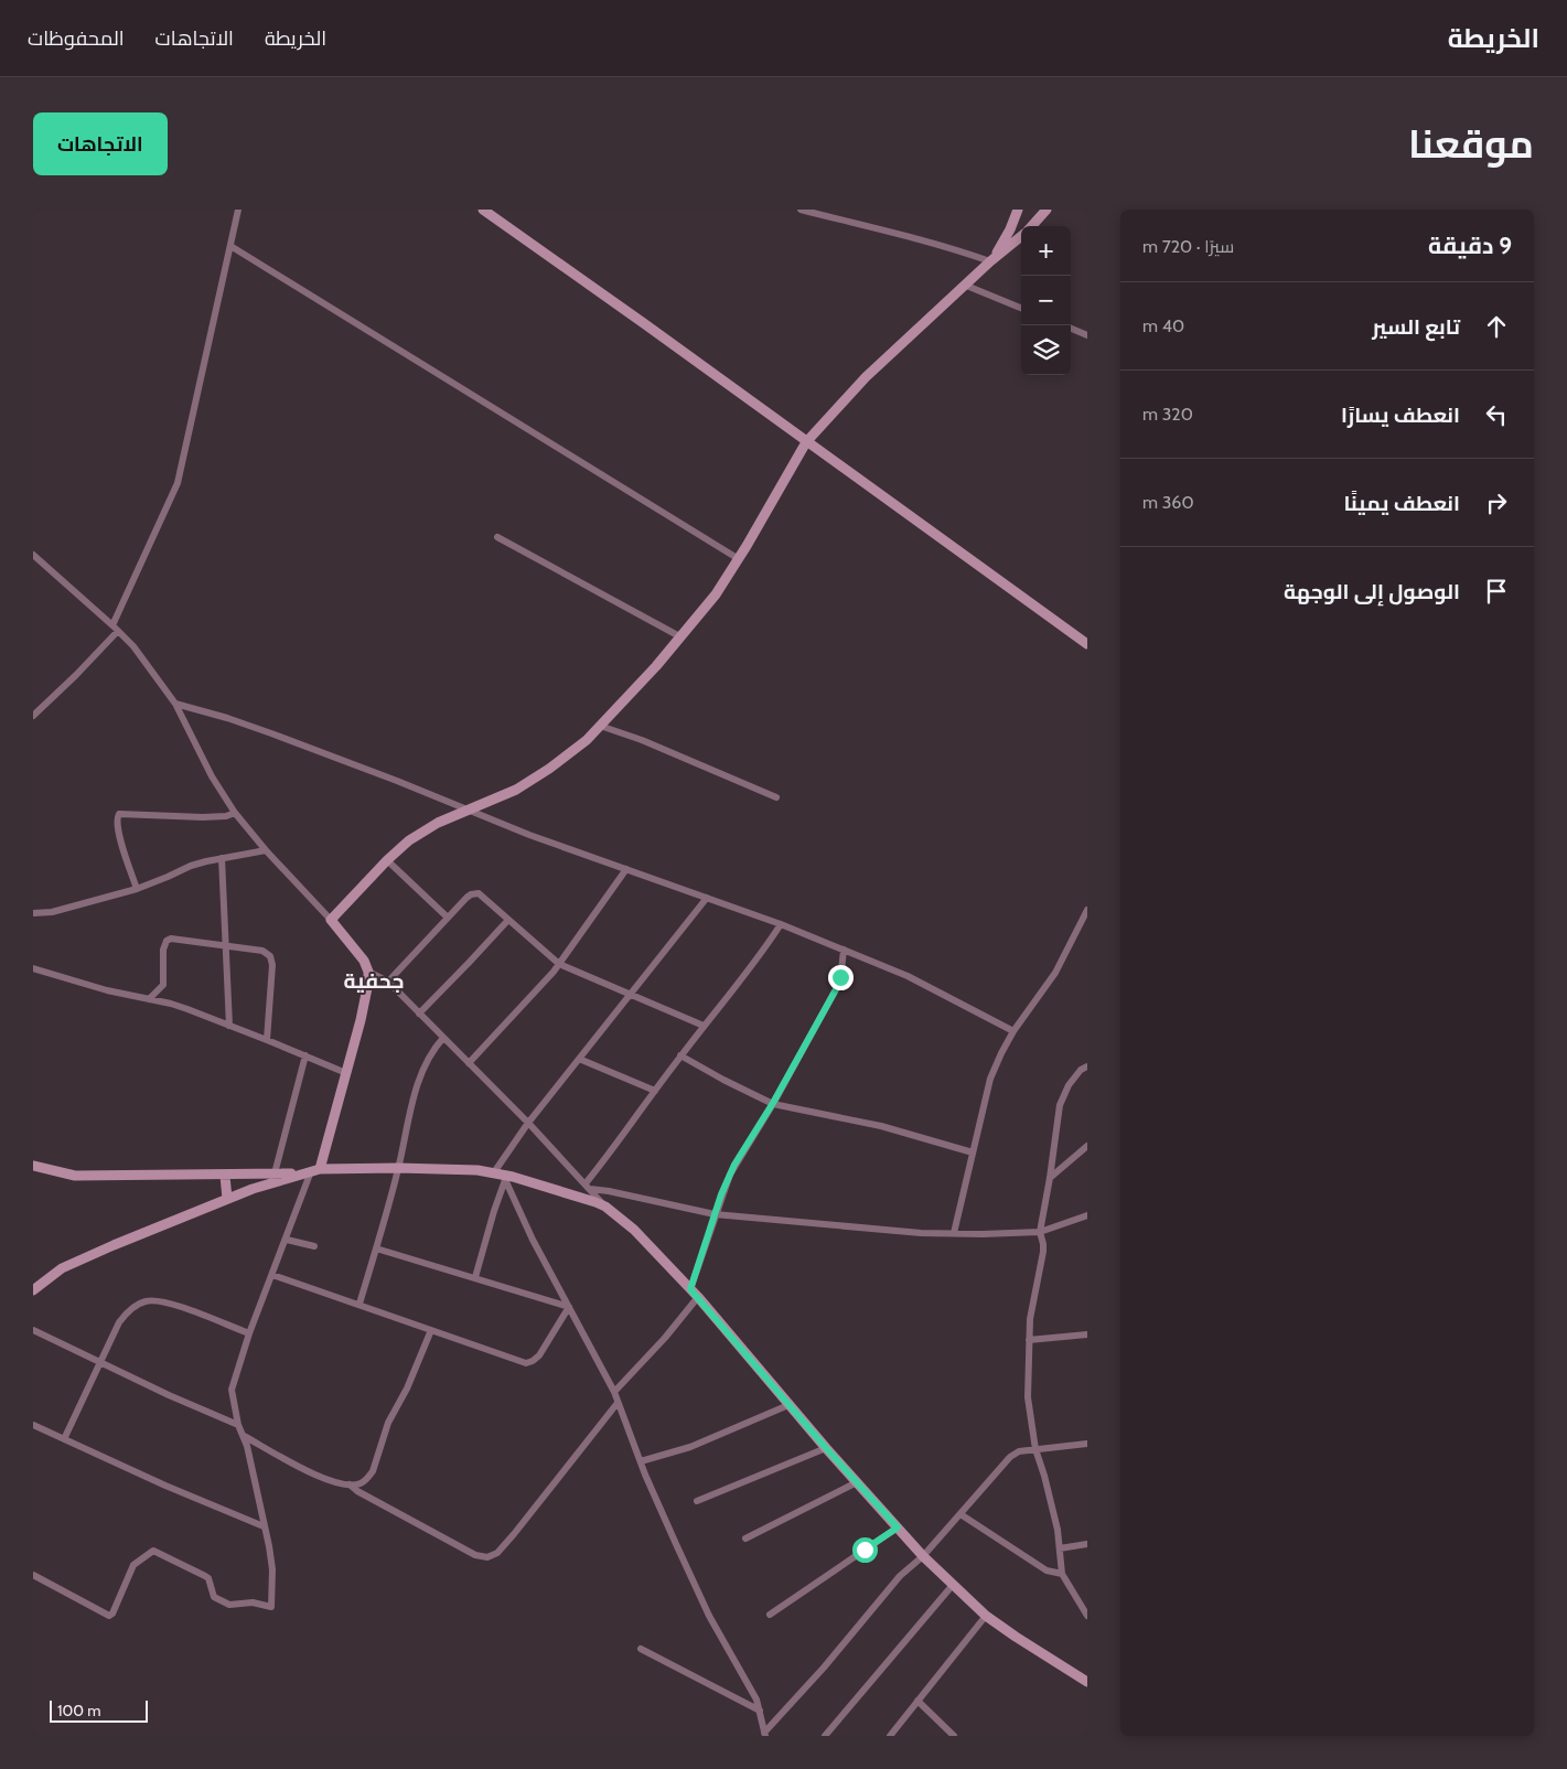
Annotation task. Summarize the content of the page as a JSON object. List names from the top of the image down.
{
  "districts": ["جحفية"],
  "scale_bar": "100 m",
  "page": {
    "header": "الخريطة",
    "nav": ["الخريطة", "الاتجاهات", "المحفوظات"],
    "title": "موقعنا",
    "buttons": "الاتجاهات",
    "heading": ["9 دقيقة", "سيرًا · 720 m"],
    "map_buttons": ["+", "−"],
    "list": [
      ["تابع السير", "40 m"],
      ["انعطف يسارًا", "320 m"],
      ["انعطف يمينًا", "360 m"],
      "الوصول إلى الوجهة"
    ],
    "scale": "100 m"
  }
}
